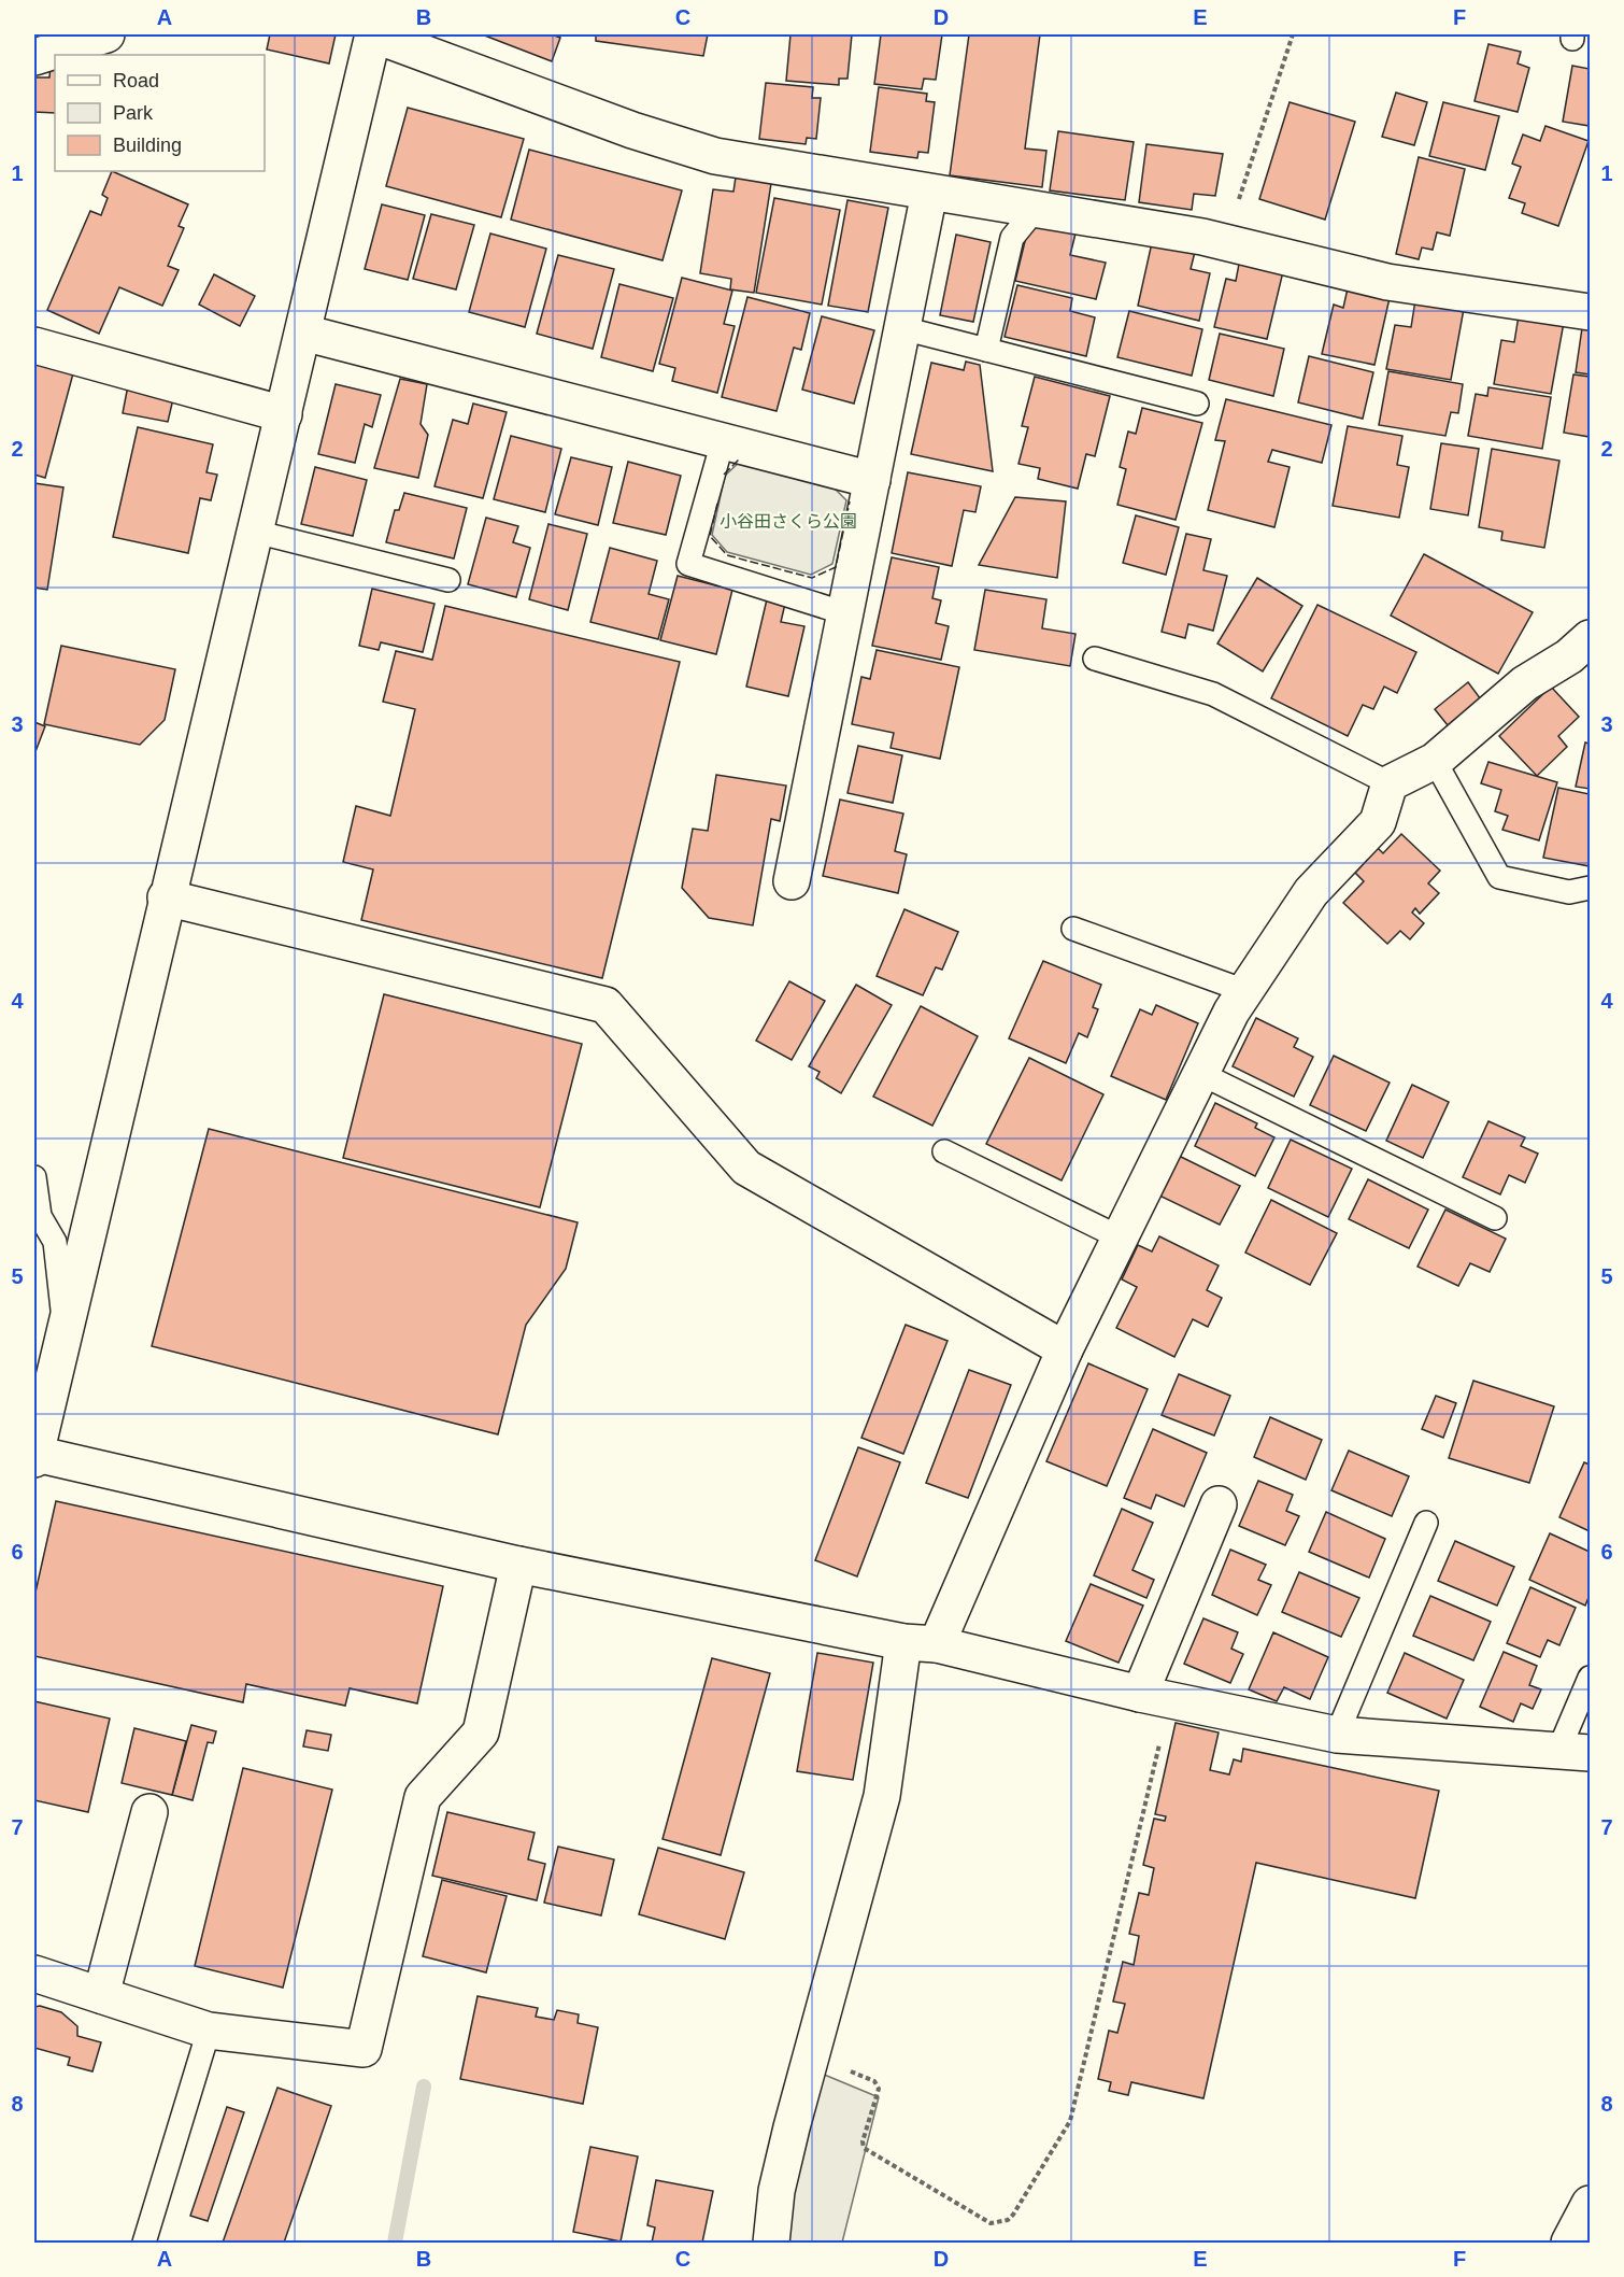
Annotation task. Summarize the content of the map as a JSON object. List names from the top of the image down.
{
  "parks": ["小谷田さくら公園"],
  "legend": ["Road", "Park", "Building"],
  "grid": {
    "columns": [
      "A",
      "B",
      "C",
      "D",
      "E",
      "F"
    ],
    "rows": [
      "1",
      "2",
      "3",
      "4",
      "5",
      "6",
      "7",
      "8"
    ]
  }
}
